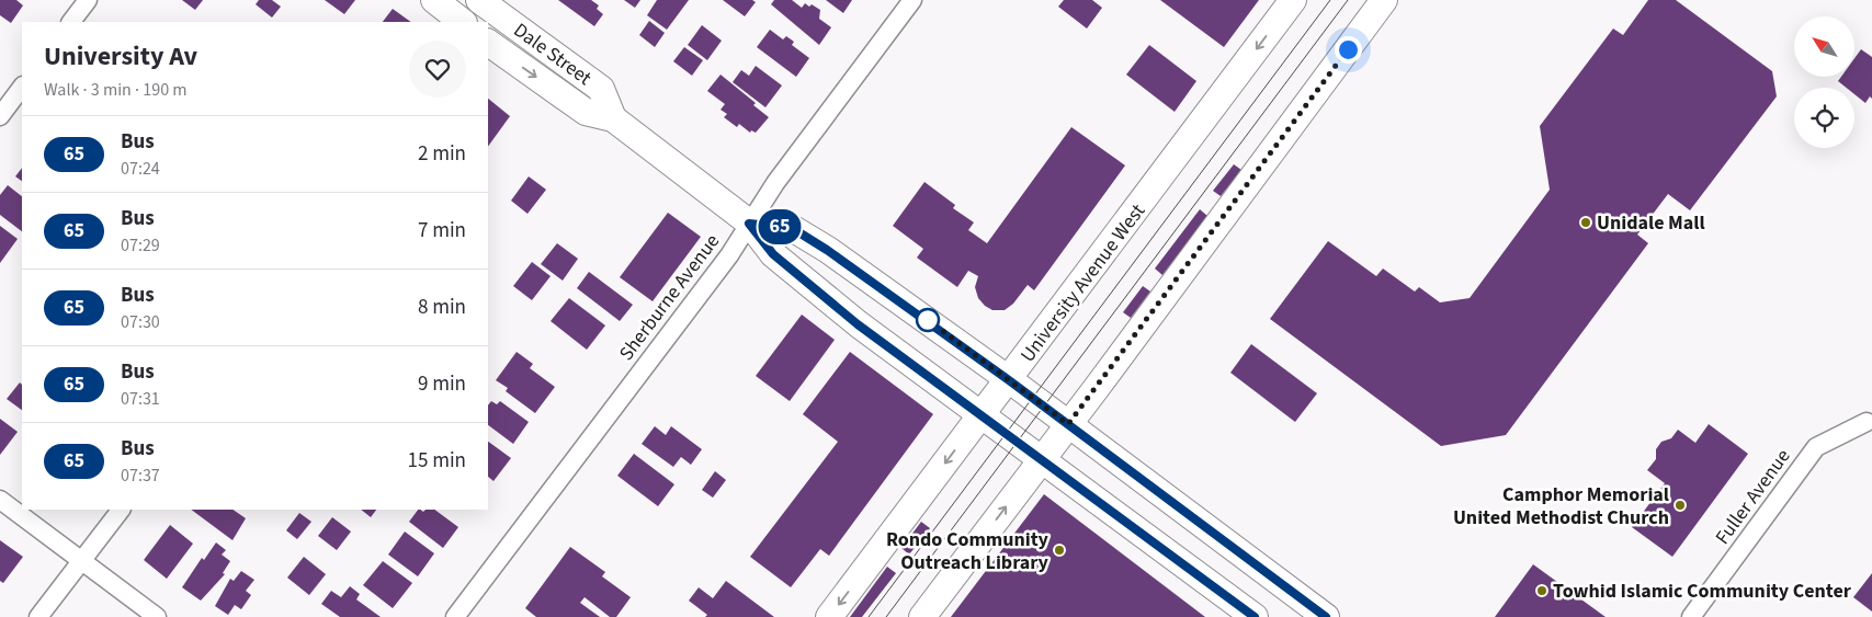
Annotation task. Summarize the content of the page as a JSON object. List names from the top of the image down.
{
  "streets": {
    "main road": ["Dale Street", "University Avenue West"],
    "street": ["Sherburne Avenue", "Fuller Avenue"]
  },
  "crossings": [
    ["Dale Street", "University Avenue West"],
    ["Dale Street", "Sherburne Avenue"]
  ],
  "places": [
    "Unidale Mall",
    "Camphor Memorial United Methodist Church",
    "Rondo Community Outreach Library",
    "Towhid Islamic Community Center"
  ],
  "lines": ["bus line 65"],
  "north": "top left",
  "page": {
    "on_map": "65",
    "heading": ["University Av", "Walk · 3 min · 190 m"],
    "list": [
      {
        "mark": "65",
        "name": "Bus",
        "note": "07:24",
        "value": "2 min"
      },
      {
        "mark": "65",
        "name": "Bus",
        "note": "07:29",
        "value": "7 min"
      },
      {
        "mark": "65",
        "name": "Bus",
        "note": "07:30",
        "value": "8 min"
      },
      {
        "mark": "65",
        "name": "Bus",
        "note": "07:31",
        "value": "9 min"
      },
      {
        "mark": "65",
        "name": "Bus",
        "note": "07:37",
        "value": "15 min"
      }
    ]
  }
}
